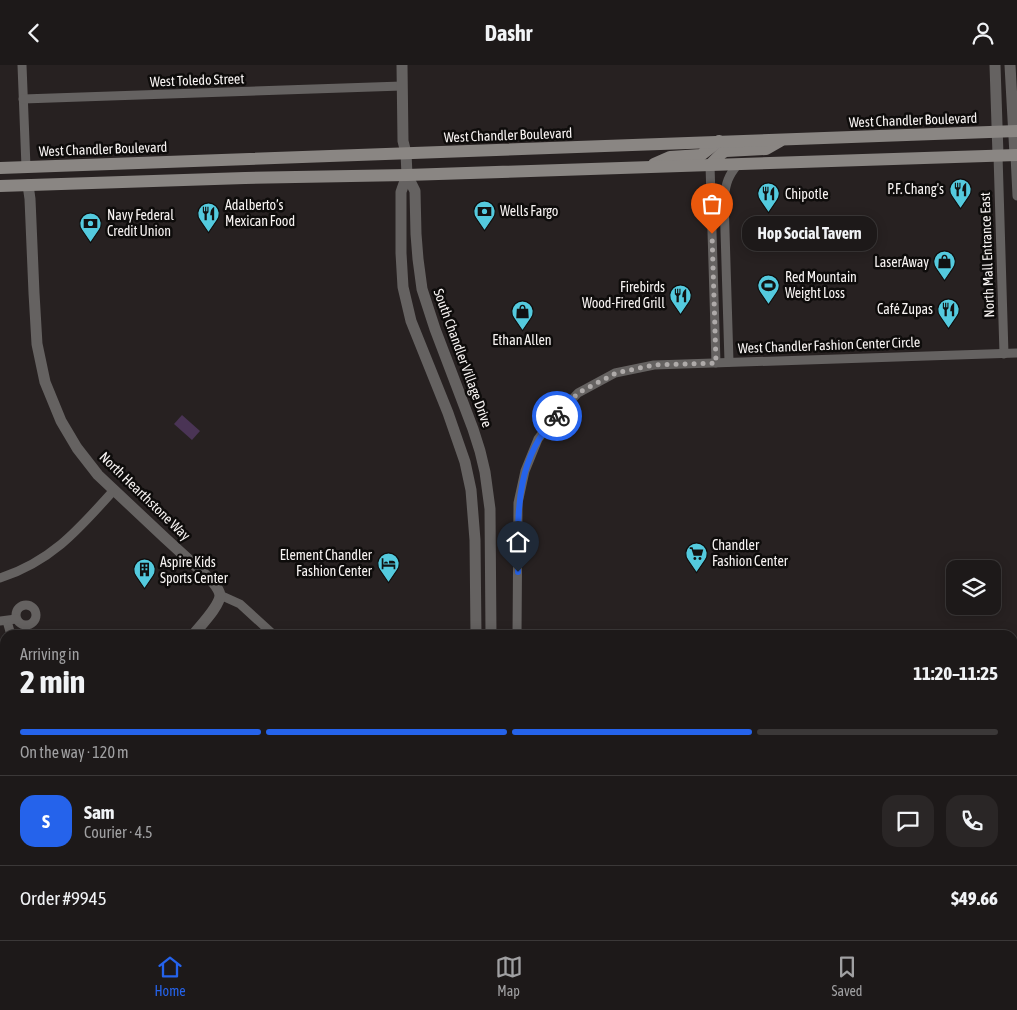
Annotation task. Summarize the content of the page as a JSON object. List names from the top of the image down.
{
  "streets": {
    "main road": ["West Chandler Boulevard"],
    "street": [
      "West Toledo Street",
      "North Mall Entrance East",
      "West Chandler Fashion Center Circle",
      "South Chandler Village Drive",
      "North Hearthstone Way"
    ]
  },
  "crossings": [
    ["West Chandler Boulevard", "North Mall Entrance East"],
    ["West Chandler Boulevard", "South Chandler Village Drive"],
    ["West Chandler Boulevard", "North Hearthstone Way"],
    ["North Mall Entrance East", "West Chandler Fashion Center Circle"]
  ],
  "places": {
    "restaurant": [
      "P.F. Chang's",
      "Chipotle",
      "Adalberto’s Mexican Food",
      "Firebirds Wood-Fired Grill",
      "Café Zupas"
    ],
    "bank": ["Wells Fargo", "Navy Federal Credit Union"],
    "other": ["Hop Social Tavern"],
    "shop": ["LaserAway", "Ethan Allen"],
    "sports": ["Red Mountain Weight Loss"],
    "supermarket": ["Chandler Fashion Center"],
    "hotel": ["Element Chandler Fashion Center"],
    "building": ["Aspire Kids Sports Center"]
  },
  "page": {
    "header": "Dashr",
    "bubble": "Hop Social Tavern",
    "heading": ["2 min", "Arriving in", "11:20–11:25"],
    "panel": [
      "Sam",
      "Courier · 4.5",
      "Order #9945",
      "$49.66"
    ],
    "bar": "On the way · 120 m",
    "round": "S",
    "tabs": ["Home", "Map", "Saved"]
  }
}
